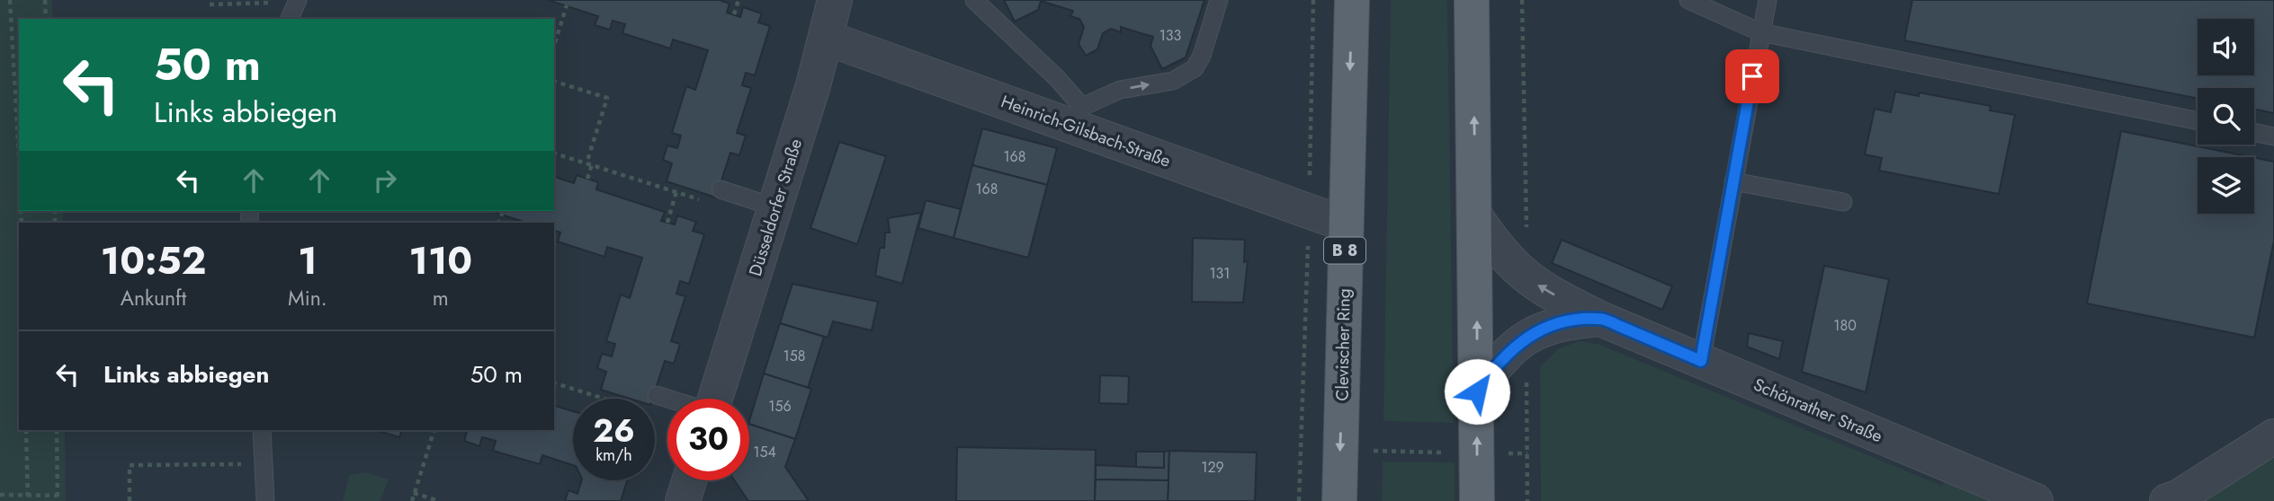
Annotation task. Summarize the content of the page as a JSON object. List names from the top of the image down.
{
  "streets": {
    "main road": ["B 8", "Clevischer Ring"],
    "street": ["Heinrich-Gilsbach-Straße", "Düsseldorfer Straße", "Schönrather Straße"]
  },
  "crossings": [
    ["Heinrich-Gilsbach-Straße", "Düsseldorfer Straße"],
    ["Heinrich-Gilsbach-Straße", "Clevischer Ring"]
  ],
  "house_numbers": [
    "133",
    "168",
    "168",
    "131",
    "180",
    "158",
    "156",
    "154",
    "129"
  ],
  "page": {
    "turn": ["50 m", "Links abbiegen"],
    "eta": [
      "10:52",
      "Ankunft",
      "1",
      "Min.",
      "110",
      "m"
    ],
    "list": [
      {
        "name": "Links abbiegen",
        "value": "50 m"
      }
    ],
    "speed": "26 km/h",
    "limit": "30"
  }
}
